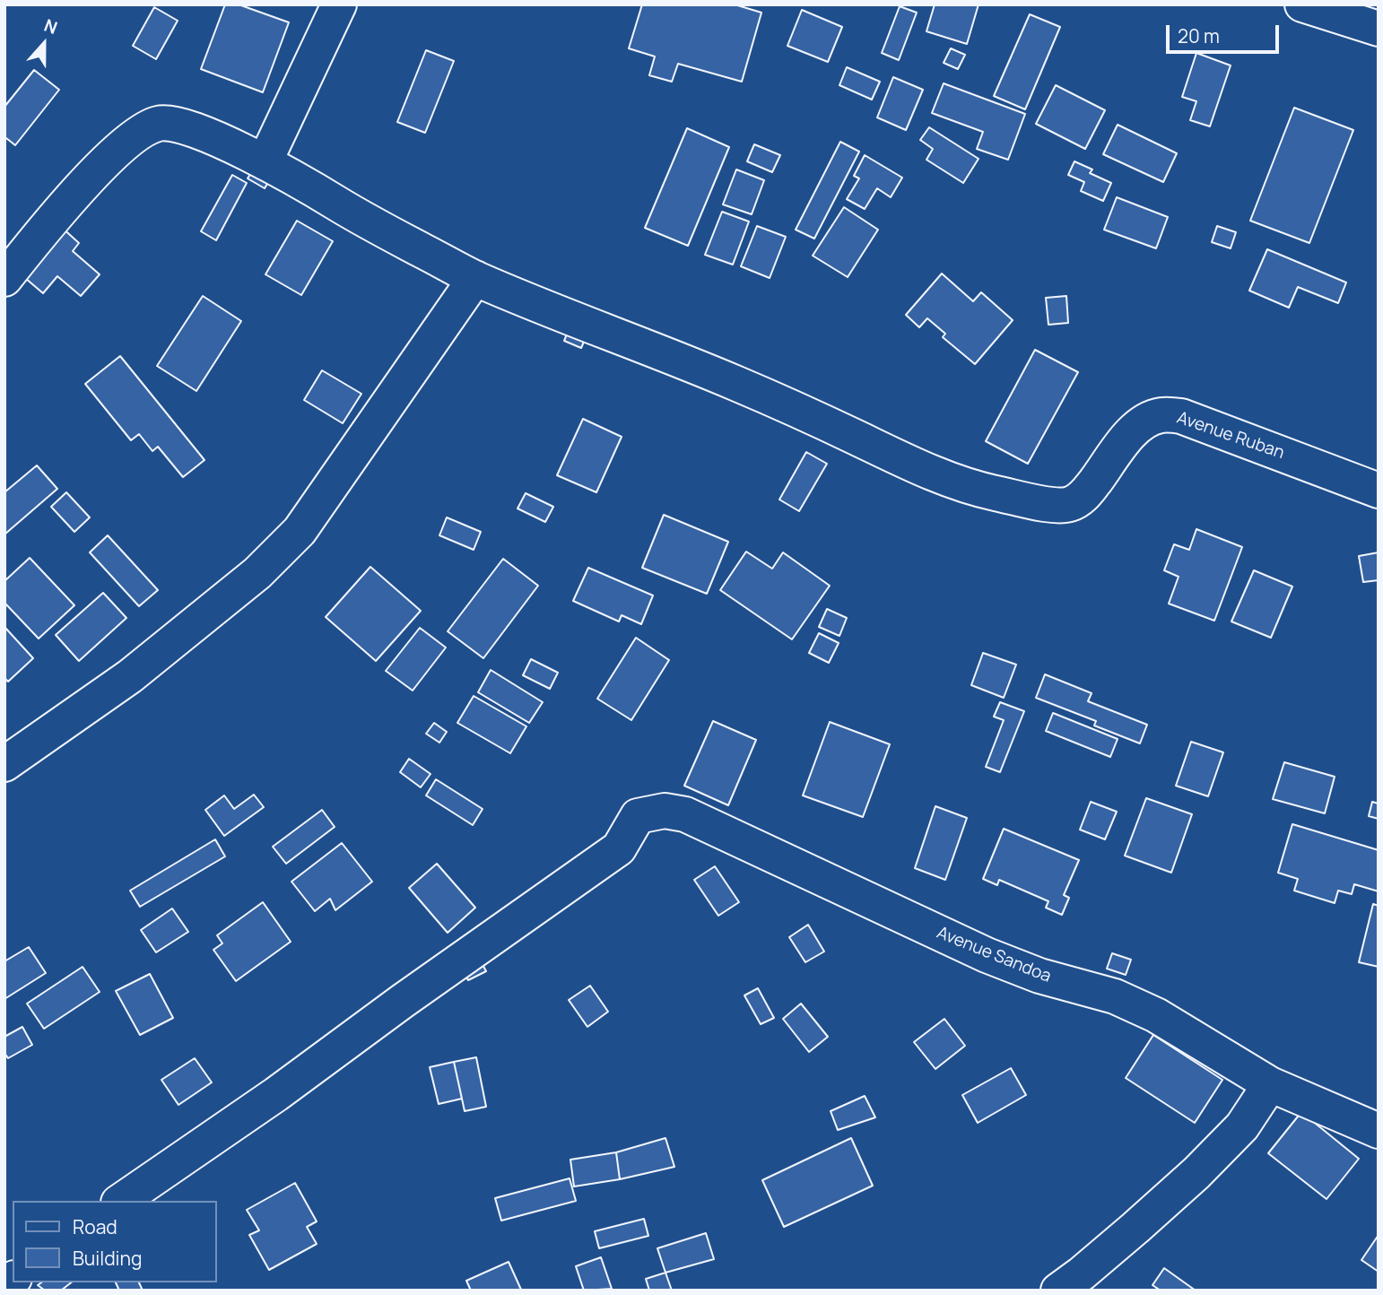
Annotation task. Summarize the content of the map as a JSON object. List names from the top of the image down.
{
  "streets": {
    "street": ["Avenue Ruban", "Avenue Sandoa"]
  },
  "legend": ["Road", "Building"],
  "scale_bar": "20 m",
  "north": "top"
}
